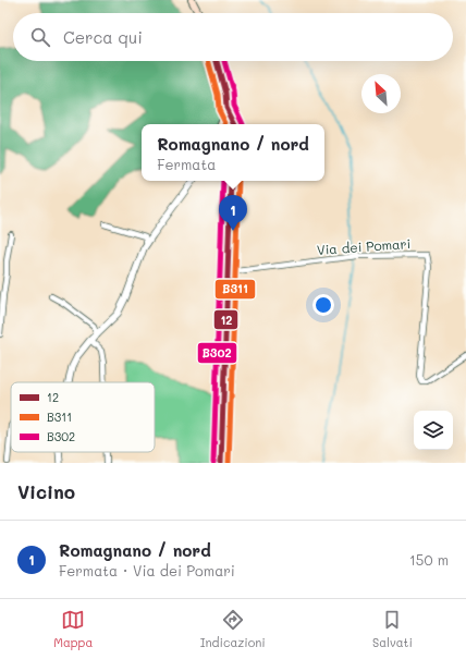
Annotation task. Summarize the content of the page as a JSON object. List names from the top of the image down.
{
  "streets": {
    "street": ["Via dei Pomari"]
  },
  "lines": ["transit line 12", "transit line B311", "transit line B302"],
  "legend": ["12", "B311", "B302"],
  "north": "top left",
  "page": {
    "search": "Cerca qui",
    "popup": ["Romagnano / nord", "Fermata"],
    "pins": "1",
    "heading": "Vicino",
    "list": [
      {
        "mark": "1",
        "name": "Romagnano / nord",
        "note": "Fermata · Via dei Pomari",
        "value": "150 m"
      }
    ],
    "nav": ["Mappa", "Indicazioni", "Salvati"]
  }
}
